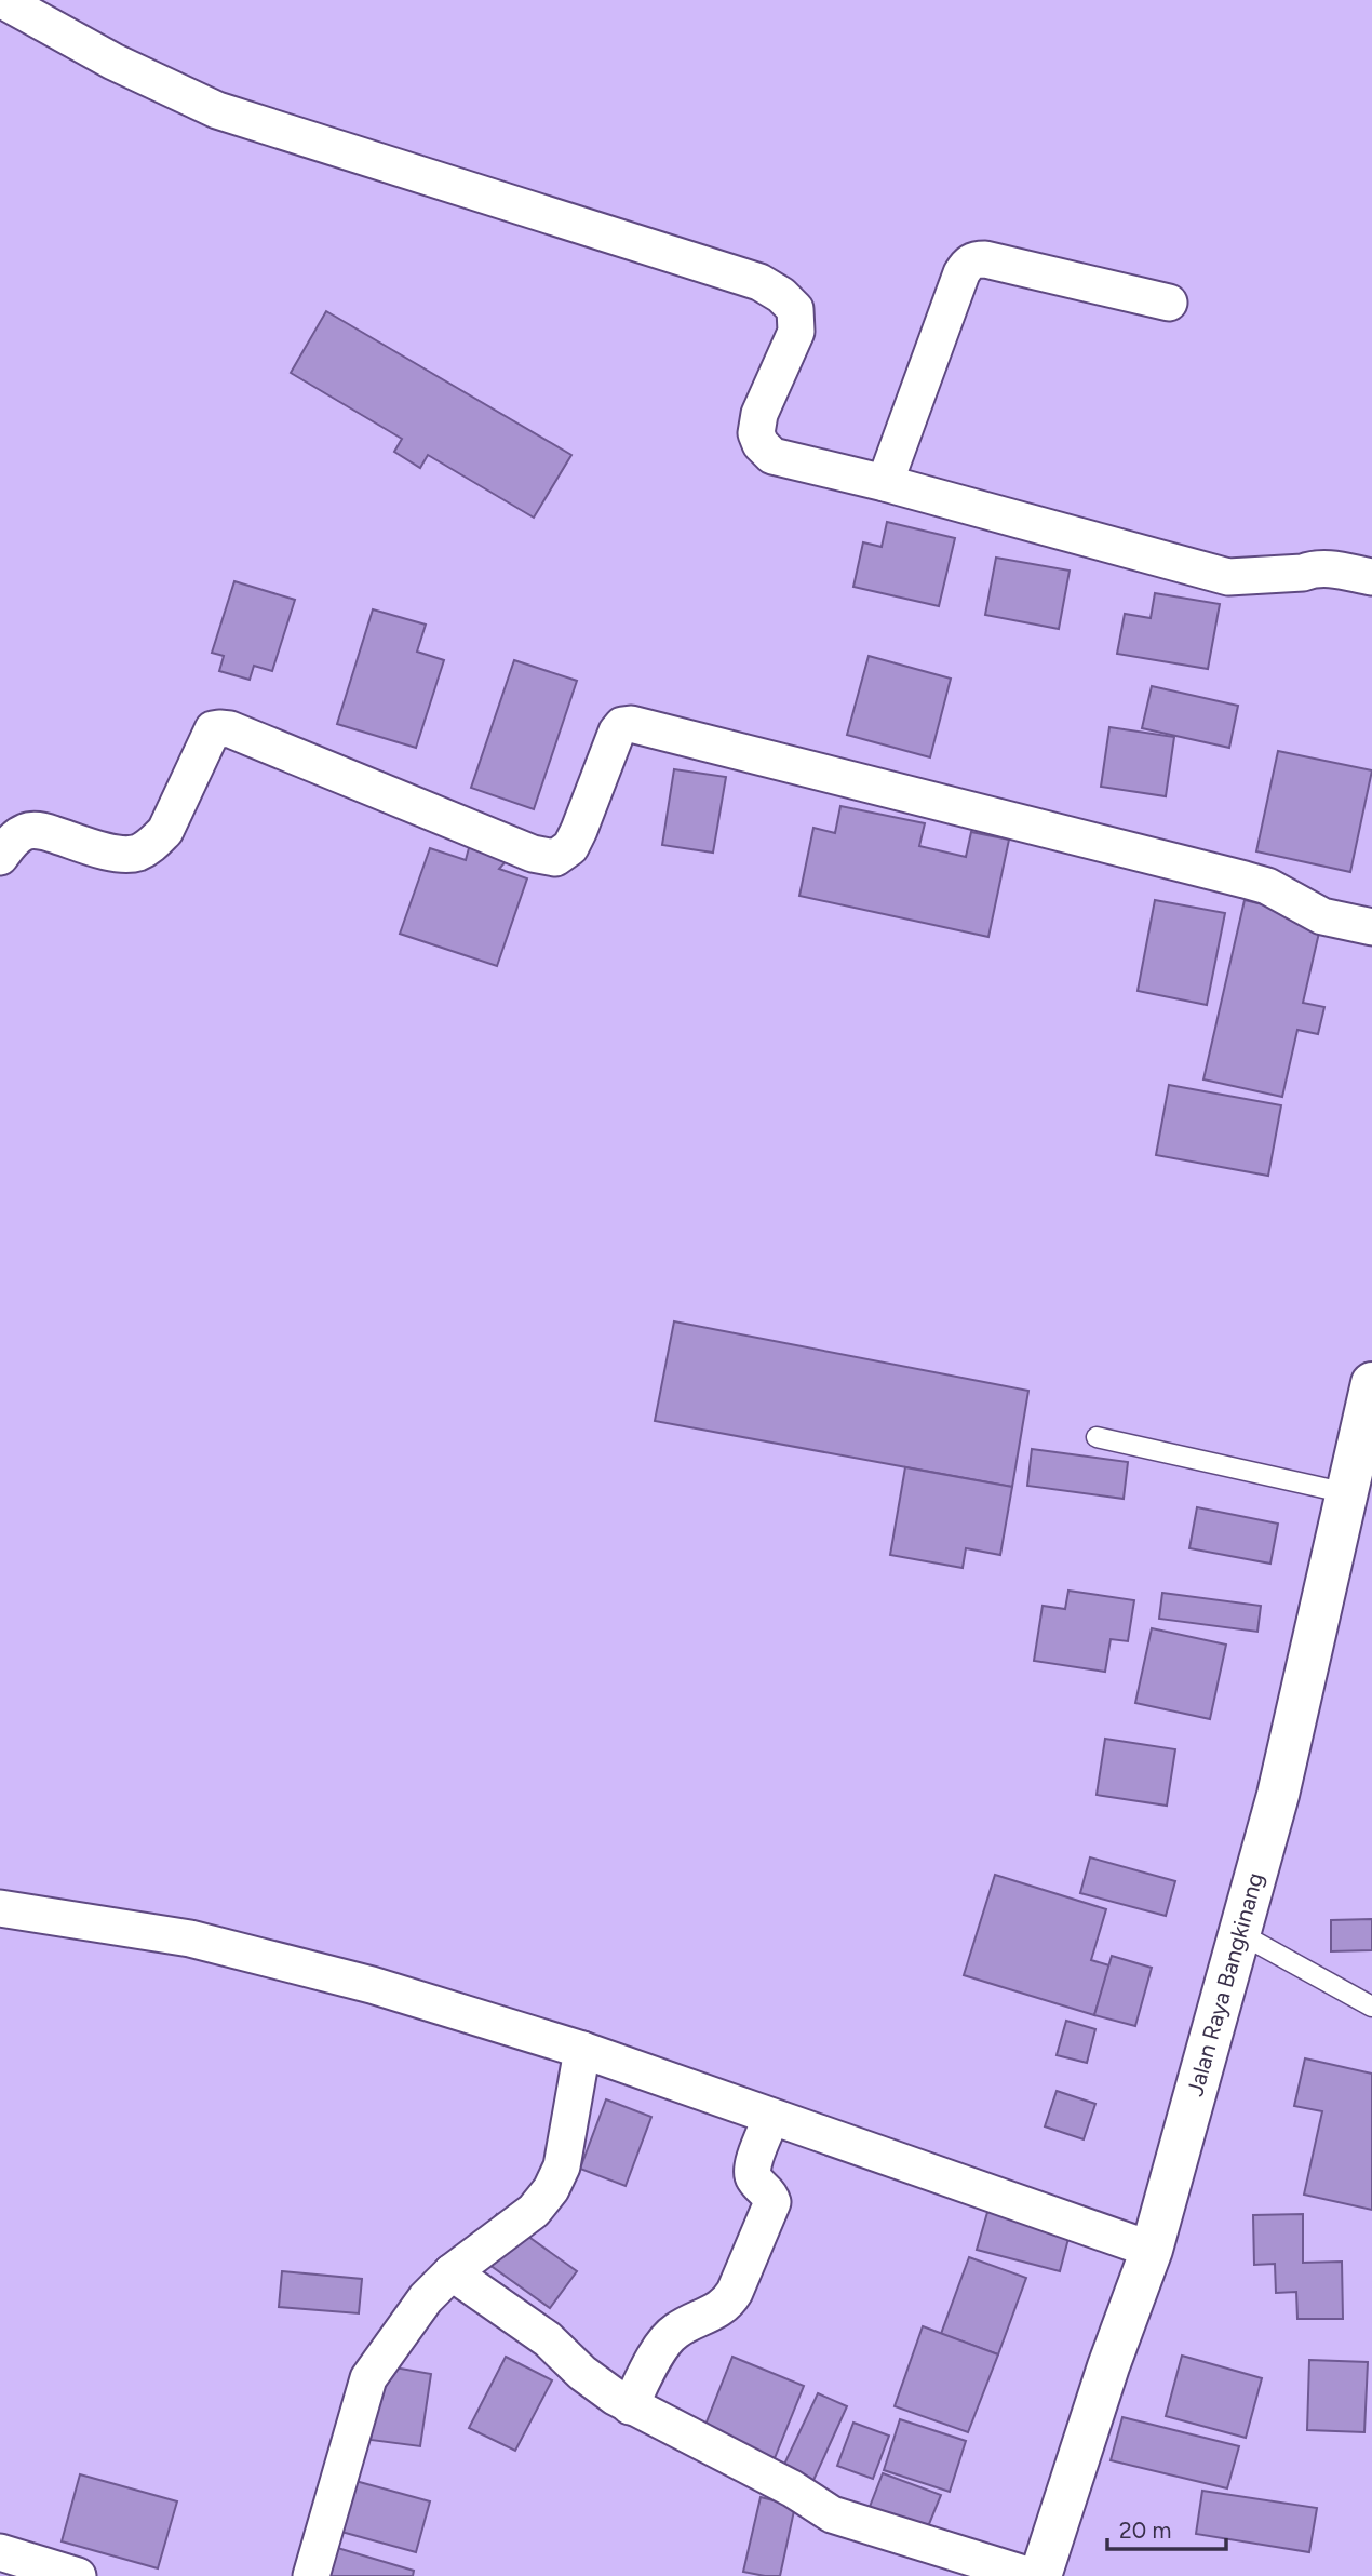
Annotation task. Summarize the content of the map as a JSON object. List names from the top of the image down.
{
  "streets": {
    "highway": ["Jalan Raya Bangkinang"]
  },
  "scale_bar": "20 m"
}
